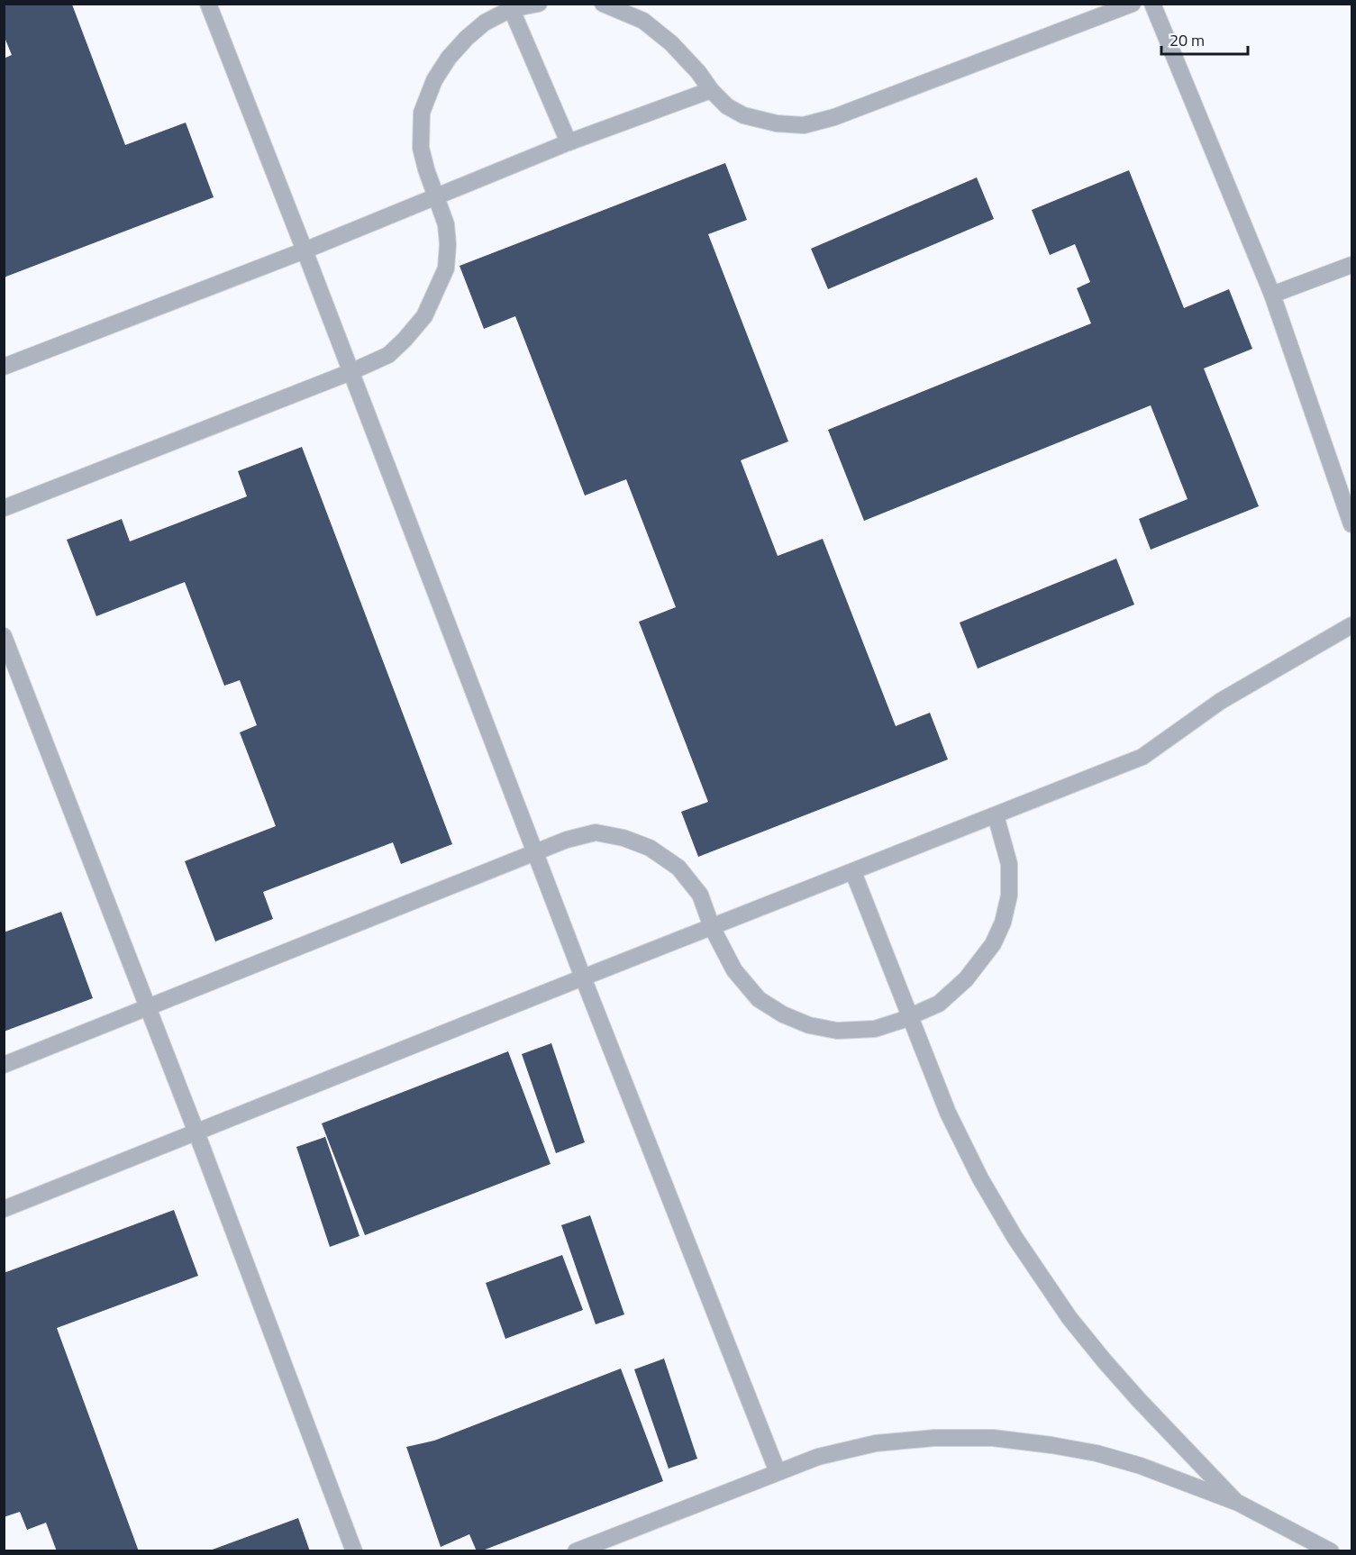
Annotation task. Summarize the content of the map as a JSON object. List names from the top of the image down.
{
  "scale_bar": "20 m"
}
